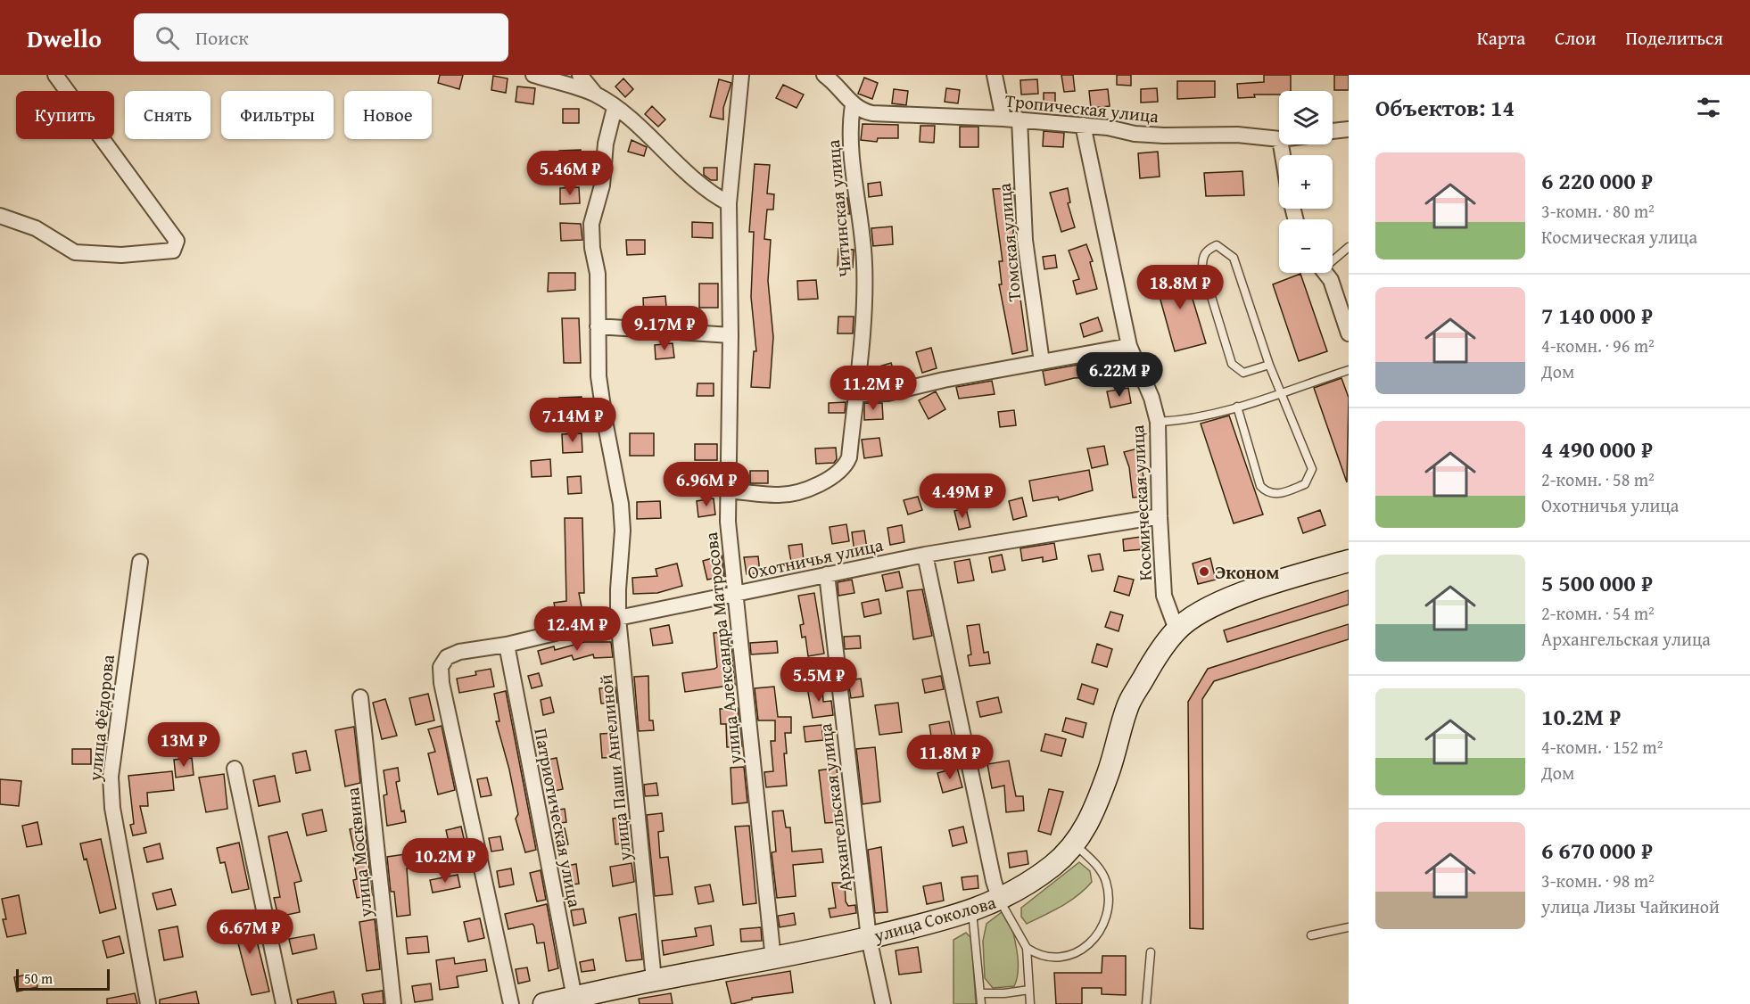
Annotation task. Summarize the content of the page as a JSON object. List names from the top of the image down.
{
  "streets": {
    "main road": ["улица Соколова"],
    "street": [
      "Тропическая улица",
      "Читинская улица",
      "Томская улица",
      "Космическая улица",
      "Охотничья улица",
      "улица Александра Матросова",
      "улица Фёдорова",
      "улица Паши Ангелиной",
      "Архангельская улица",
      "Патриотическая улица",
      "улица Москвина"
    ]
  },
  "crossings": [
    ["Тропическая улица", "Читинская улица"],
    ["Тропическая улица", "Томская улица"],
    ["Тропическая улица", "Космическая улица"],
    ["Читинская улица", "улица Александра Матросова"],
    ["Космическая улица", "Охотничья улица"],
    ["Космическая улица", "улица Соколова"],
    ["Охотничья улица", "улица Александра Матросова"],
    ["Охотничья улица", "улица Паши Ангелиной"],
    ["Охотничья улица", "Архангельская улица"],
    ["Охотничья улица", "Патриотическая улица"],
    ["улица Александра Матросова", "улица Соколова"],
    ["улица Паши Ангелиной", "улица Соколова"],
    ["Архангельская улица", "улица Соколова"],
    ["Патриотическая улица", "улица Соколова"]
  ],
  "places": ["Эконом"],
  "scale_bar": "50 m",
  "page": {
    "header": "Dwello",
    "search": "Поиск",
    "nav": ["Карта", "Слои", "Поделиться"],
    "heading": "Объектов: 14",
    "map_buttons": ["+", "−"],
    "chip": [
      "Купить",
      "Снять",
      "Фильтры",
      "Новое"
    ],
    "list": [
      {
        "name": "6 220 000 ₽",
        "note": "3-комн. · 80 m² · Космическая улица"
      },
      {
        "name": "7 140 000 ₽",
        "note": "4-комн. · 96 m² · Дом"
      },
      {
        "name": "4 490 000 ₽",
        "note": "2-комн. · 58 m² · Охотничья улица"
      },
      {
        "name": "5 500 000 ₽",
        "note": "2-комн. · 54 m² · Архангельская улица"
      },
      {
        "name": "10.2M ₽",
        "note": "4-комн. · 152 m² · Дом"
      },
      {
        "name": "6 670 000 ₽",
        "note": "3-комн. · 98 m² · улица Лизы Чайкиной"
      }
    ],
    "price": [
      "5.46M ₽",
      "18.8M ₽",
      "9.17M ₽",
      "6.22M ₽",
      "11.2M ₽",
      "7.14M ₽",
      "6.96M ₽",
      "4.49M ₽",
      "12.4M ₽",
      "5.5M ₽",
      "13M ₽",
      "11.8M ₽",
      "10.2M ₽",
      "6.67M ₽"
    ],
    "scale": "50 m"
  }
}
